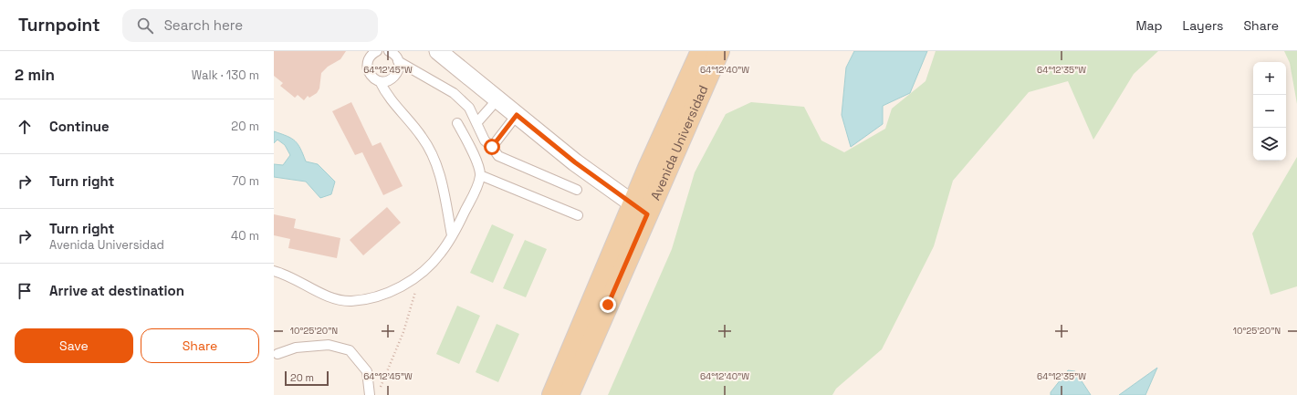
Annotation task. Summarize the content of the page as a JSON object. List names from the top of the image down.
{
  "streets": {
    "main road": ["Avenida Universidad"]
  },
  "scale_bar": "20 m",
  "page": {
    "header": "Turnpoint",
    "search": "Search here",
    "nav": ["Map", "Layers", "Share"],
    "heading": ["2 min", "Walk · 130 m"],
    "map_buttons": ["+", "−"],
    "list": [
      ["Continue", "20 m"],
      ["Turn right", "70 m"],
      ["Turn right", "Avenida Universidad", "40 m"],
      "Arrive at destination"
    ],
    "buttons": ["Save", "Share"],
    "scale": "20 m"
  },
  "coordinates": [
    "64°12'45\"W",
    "64°12'40\"W",
    "64°12'35\"W",
    "10°25'20\"N"
  ]
}
